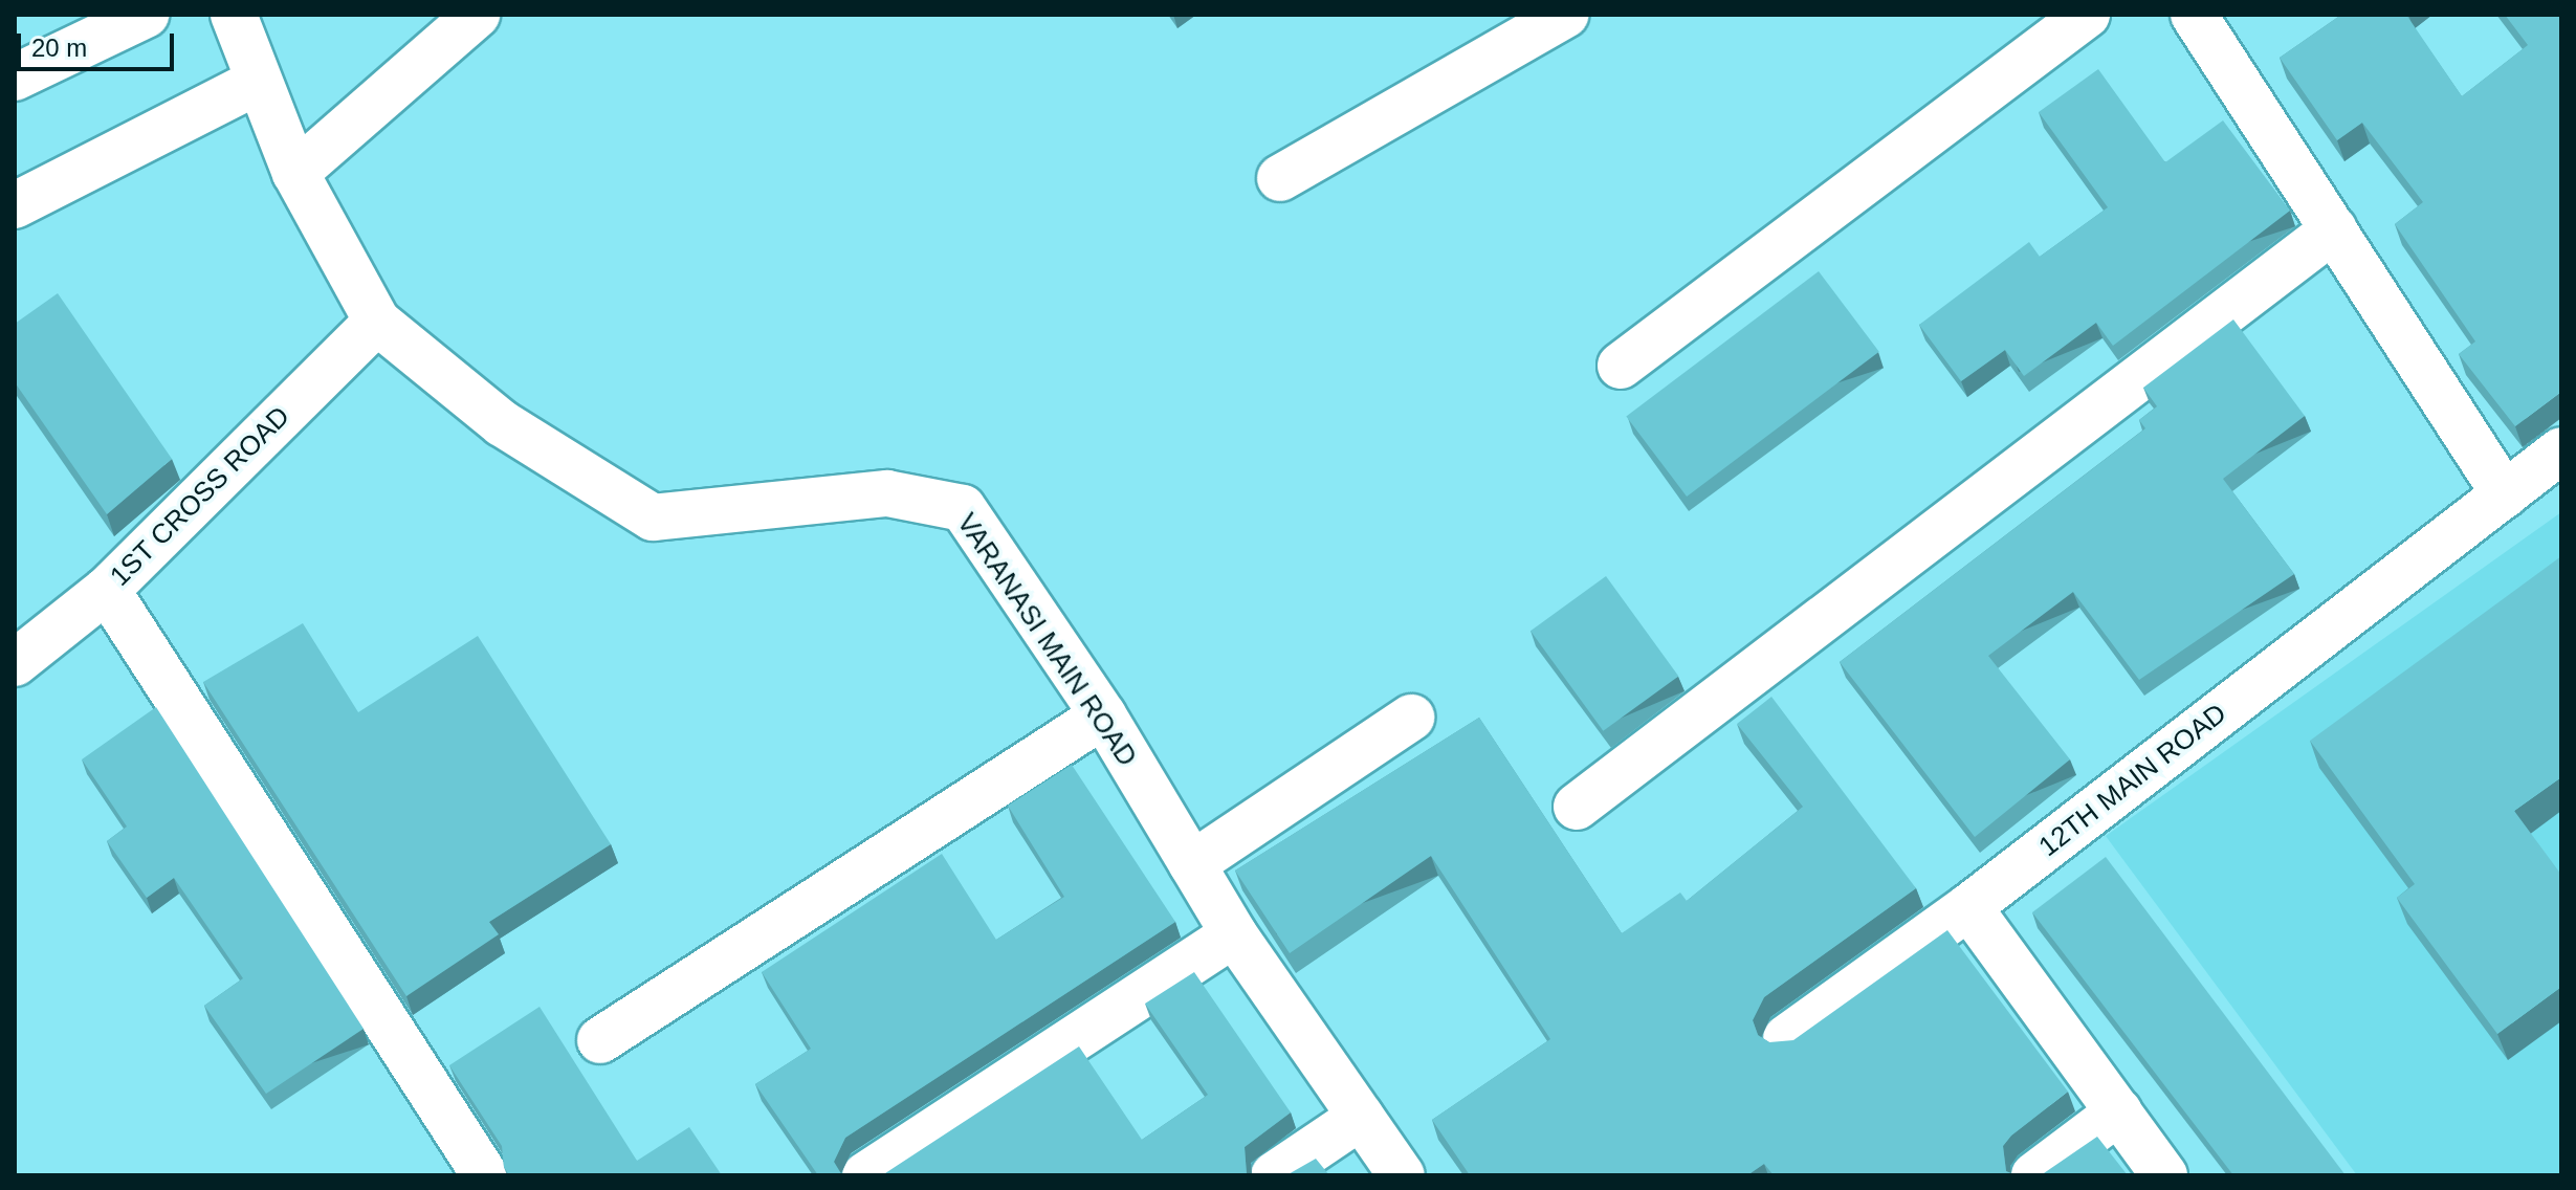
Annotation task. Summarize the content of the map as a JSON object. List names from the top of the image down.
{
  "streets": {
    "street": ["1ST CROSS ROAD", "VARANASI MAIN ROAD", "12TH MAIN ROAD"]
  },
  "crossings": [
    ["1ST CROSS ROAD", "VARANASI MAIN ROAD"]
  ],
  "scale_bar": "20 m"
}
